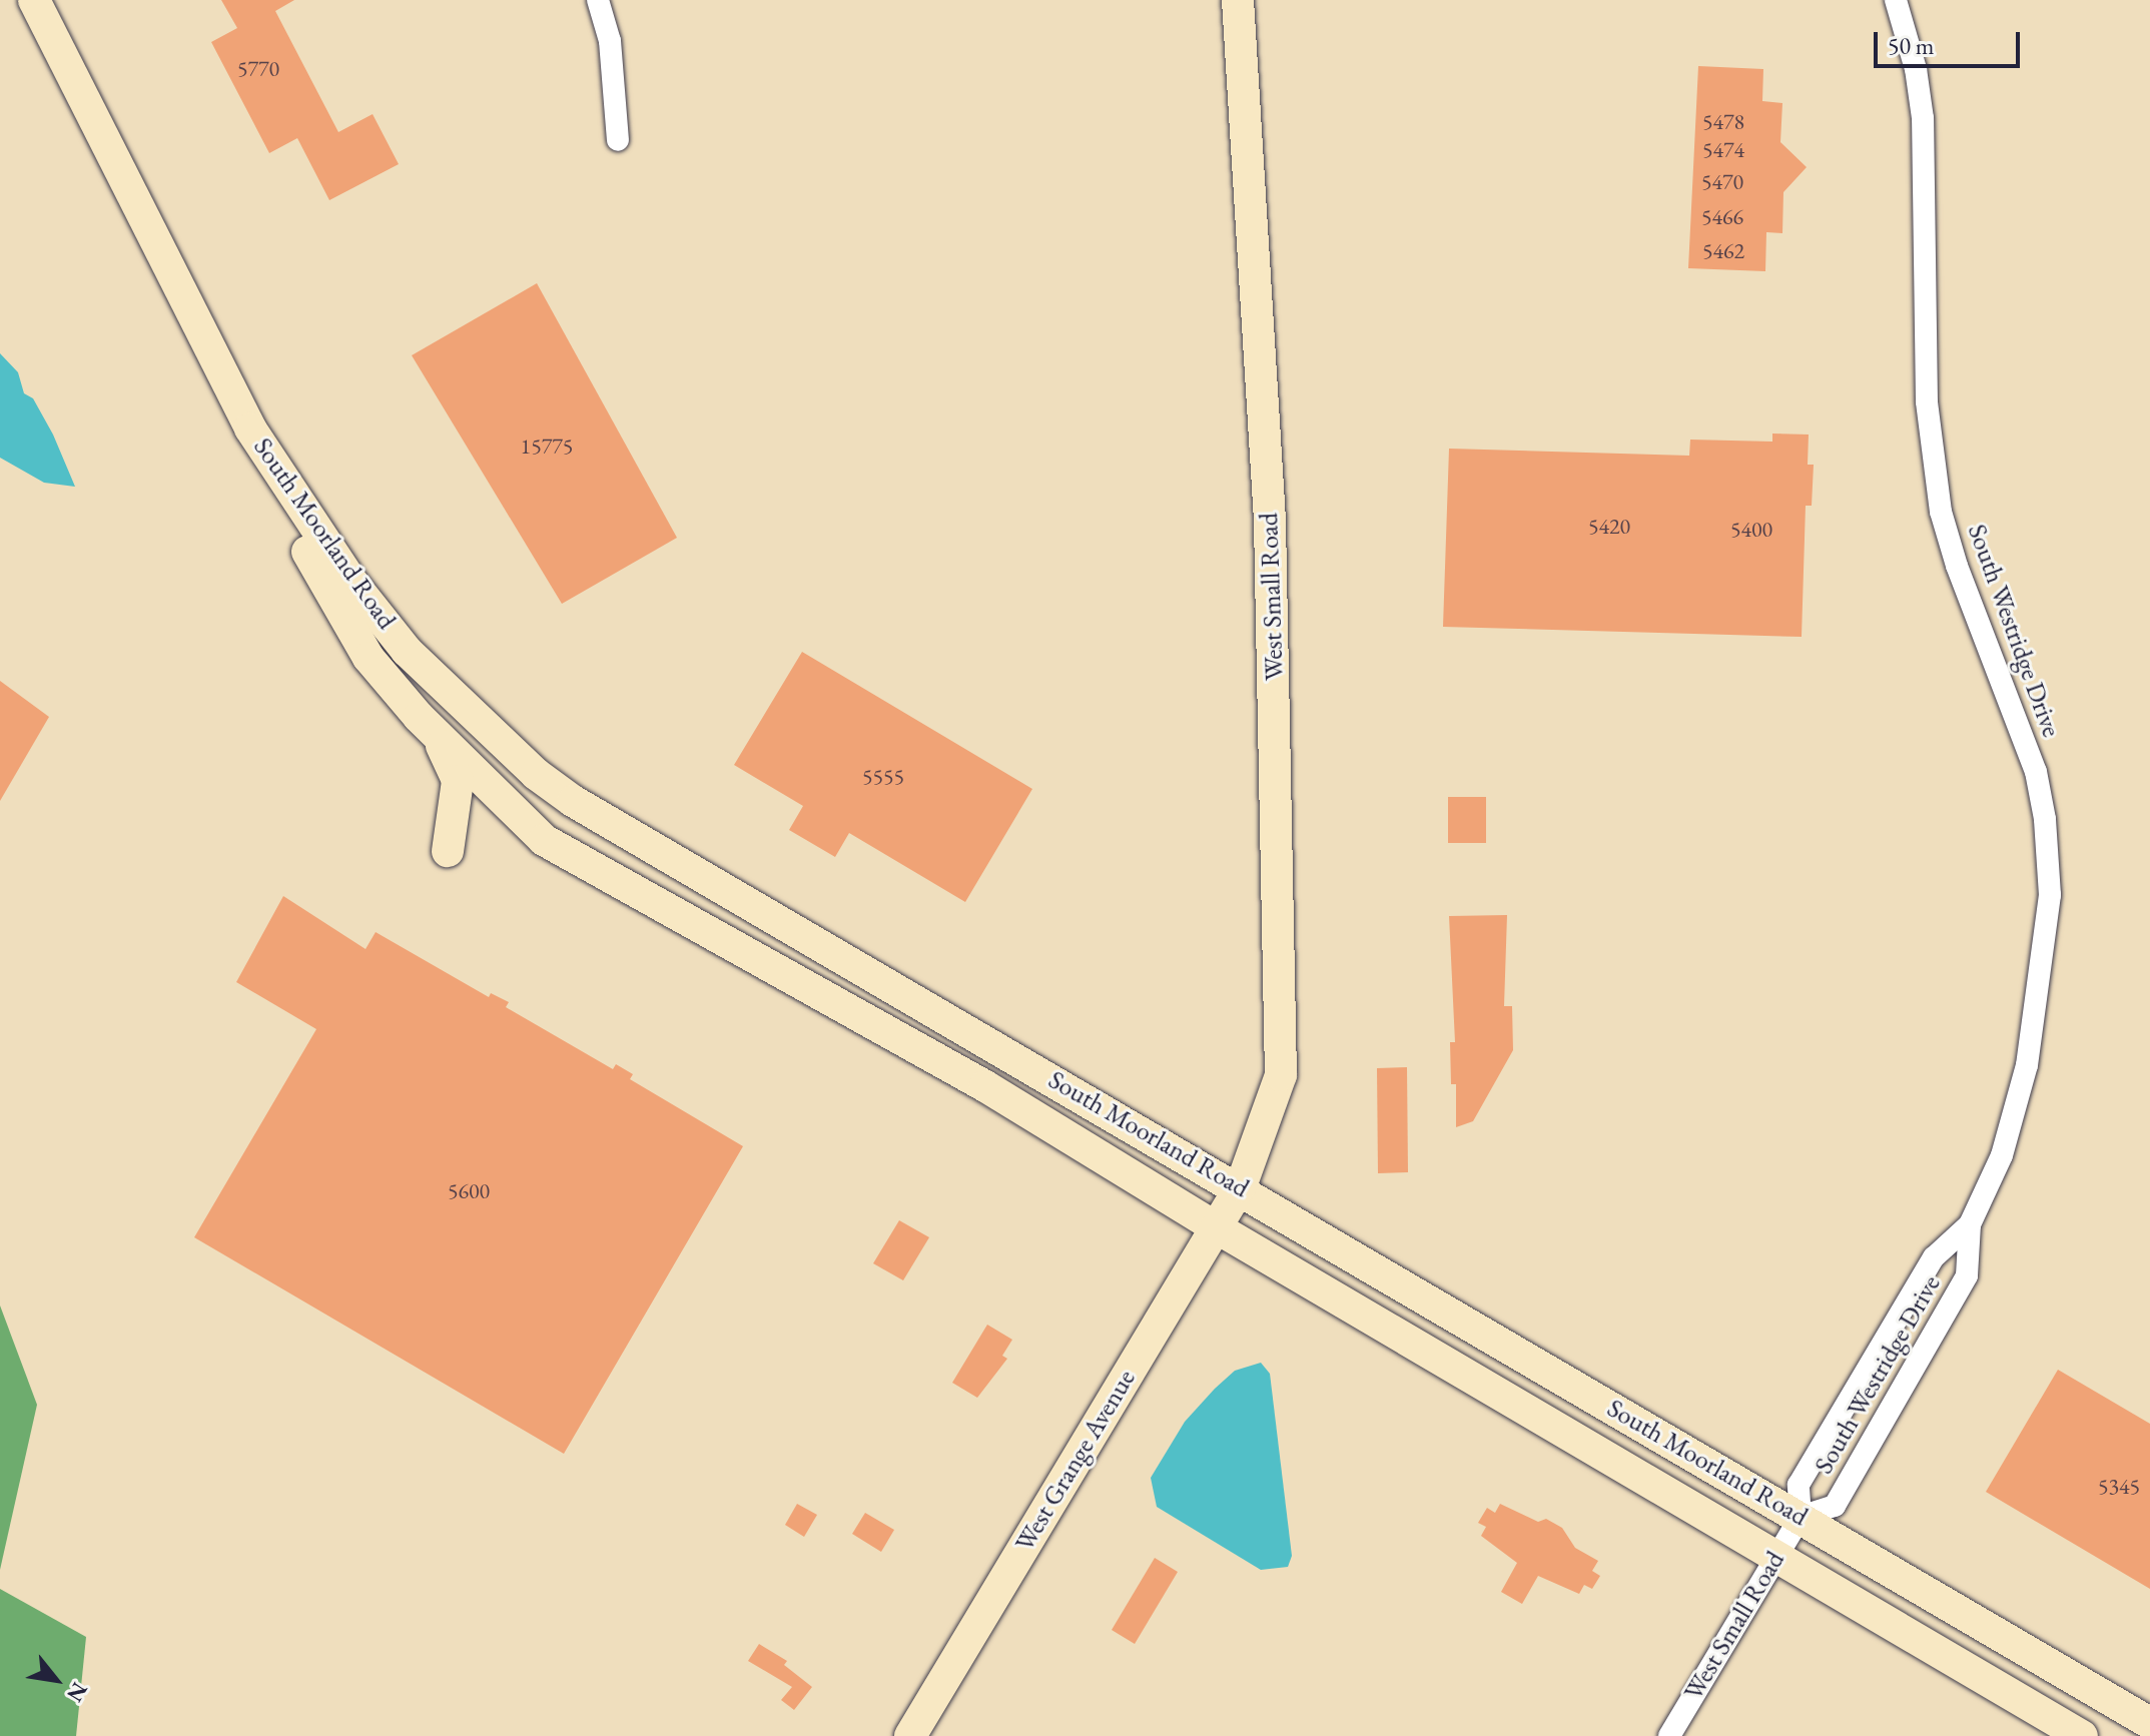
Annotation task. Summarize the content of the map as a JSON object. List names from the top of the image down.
{
  "streets": {
    "main road": ["South Moorland Road", "West Small Road", "West Grange Avenue"],
    "street": ["South Westridge Drive"]
  },
  "crossings": [
    ["South Moorland Road", "West Small Road"],
    ["South Moorland Road", "South Westridge Drive"],
    ["South Moorland Road", "West Grange Avenue"],
    ["West Small Road", "South Westridge Drive"],
    ["West Small Road", "West Grange Avenue"]
  ],
  "house_numbers": [
    "5770",
    "5478",
    "5474",
    "5470",
    "5466",
    "5462",
    "15775",
    "5420",
    "5400",
    "5555",
    "5600",
    "5345"
  ],
  "scale_bar": "50 m",
  "north": "bottom right"
}
